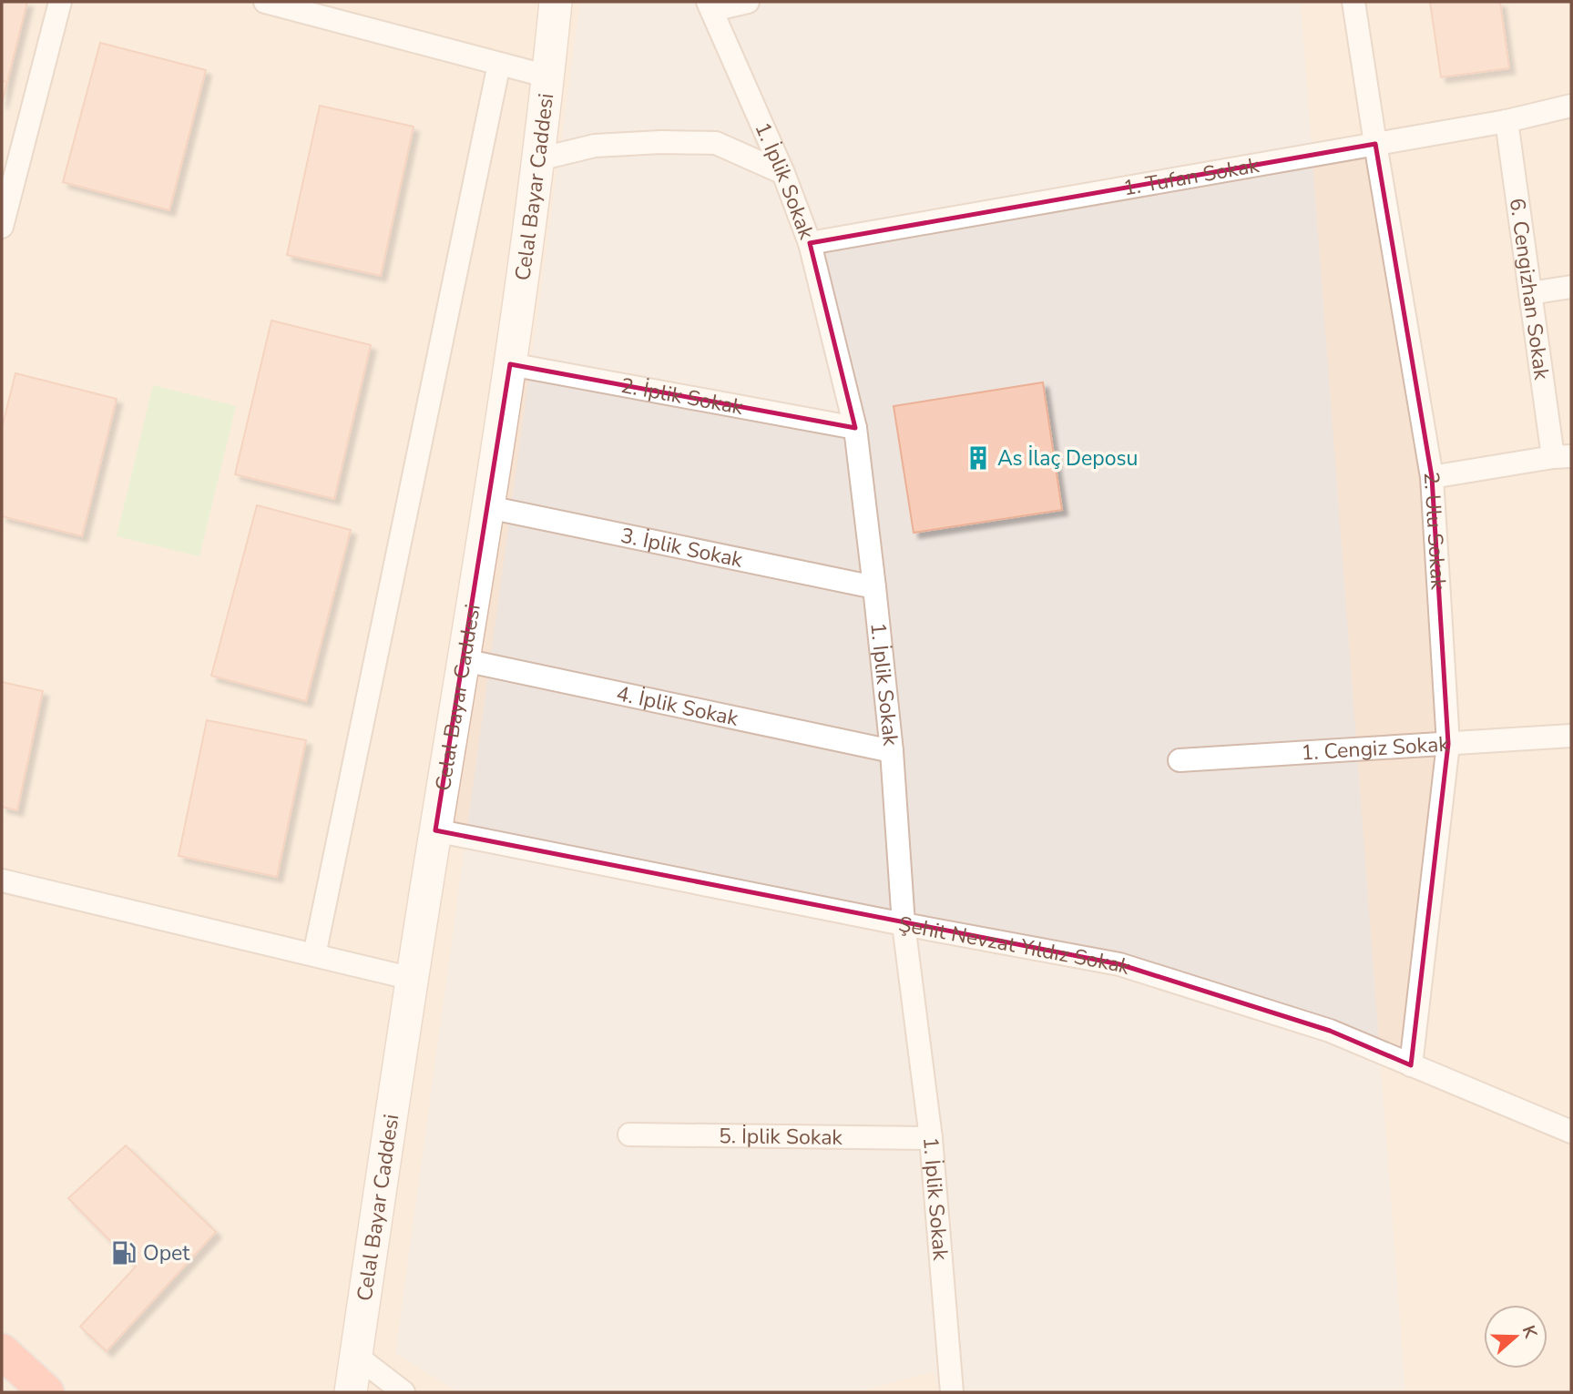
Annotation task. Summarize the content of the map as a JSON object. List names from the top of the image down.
{
  "streets": {
    "main road": ["Celal Bayar Caddesi"],
    "street": [
      "1. Tufan Sokak",
      "1. İplik Sokak",
      "6. Cengizhan Sokak",
      "2. İplik Sokak",
      "2. Ulu Sokak",
      "3. İplik Sokak",
      "4. İplik Sokak",
      "1. Cengiz Sokak",
      "Şehit Nevzat Yıldız Sokak",
      "5. İplik Sokak"
    ]
  },
  "crossings": [
    ["1. Tufan Sokak", "1. İplik Sokak"],
    ["1. Tufan Sokak", "6. Cengizhan Sokak"],
    ["1. Tufan Sokak", "2. Ulu Sokak"],
    ["1. İplik Sokak", "2. İplik Sokak"],
    ["1. İplik Sokak", "3. İplik Sokak"],
    ["1. İplik Sokak", "4. İplik Sokak"],
    ["1. İplik Sokak", "Şehit Nevzat Yıldız Sokak"],
    ["1. İplik Sokak", "5. İplik Sokak"],
    ["Celal Bayar Caddesi", "2. İplik Sokak"],
    ["Celal Bayar Caddesi", "3. İplik Sokak"],
    ["Celal Bayar Caddesi", "4. İplik Sokak"],
    ["Celal Bayar Caddesi", "Şehit Nevzat Yıldız Sokak"],
    ["2. Ulu Sokak", "1. Cengiz Sokak"],
    ["2. Ulu Sokak", "Şehit Nevzat Yıldız Sokak"]
  ],
  "places": {
    "building": ["As İlaç Deposu"],
    "fuel station": ["Opet"]
  },
  "north": "right"
}
